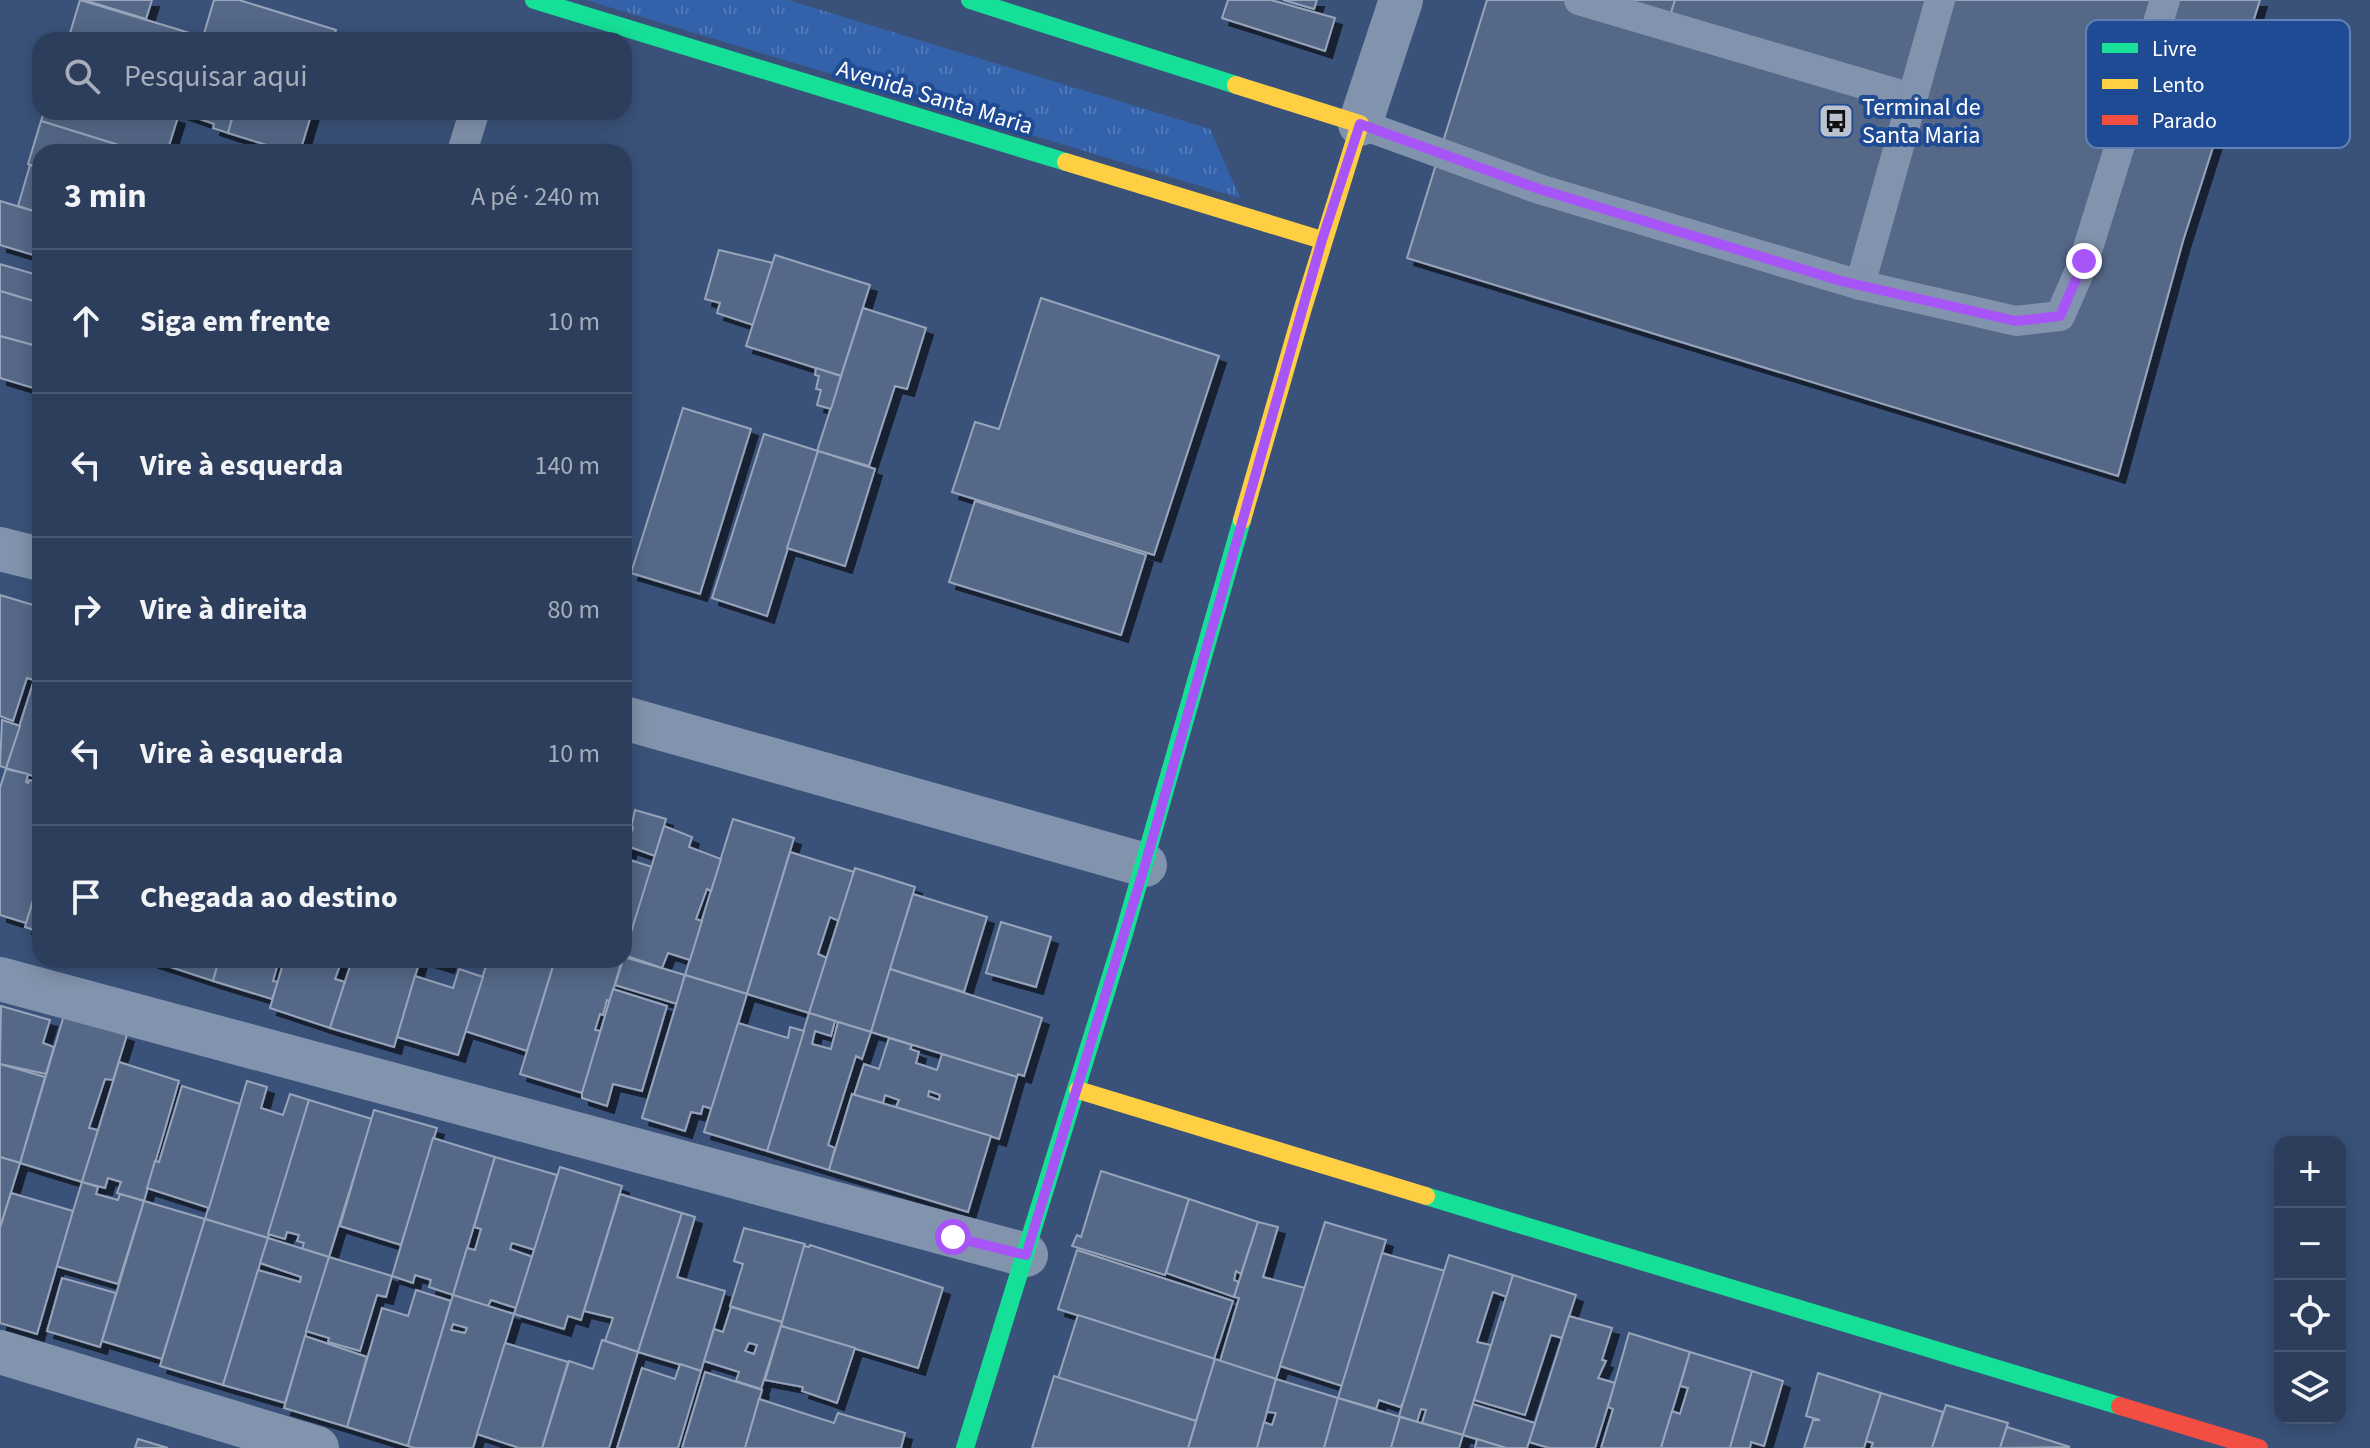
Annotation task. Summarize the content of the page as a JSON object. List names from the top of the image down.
{
  "streets": {
    "main road": ["Avenida Santa Maria"]
  },
  "places": {
    "bus stop": ["Terminal de Santa Maria"]
  },
  "legend": ["Livre", "Lento", "Parado"],
  "page": {
    "search": "Pesquisar aqui",
    "heading": ["3 min", "A pé · 240 m"],
    "list": [
      ["Siga em frente", "10 m"],
      ["Vire à esquerda", "140 m"],
      ["Vire à direita", "80 m"],
      ["Vire à esquerda", "10 m"],
      "Chegada ao destino"
    ],
    "map_buttons": ["+", "−"]
  }
}
